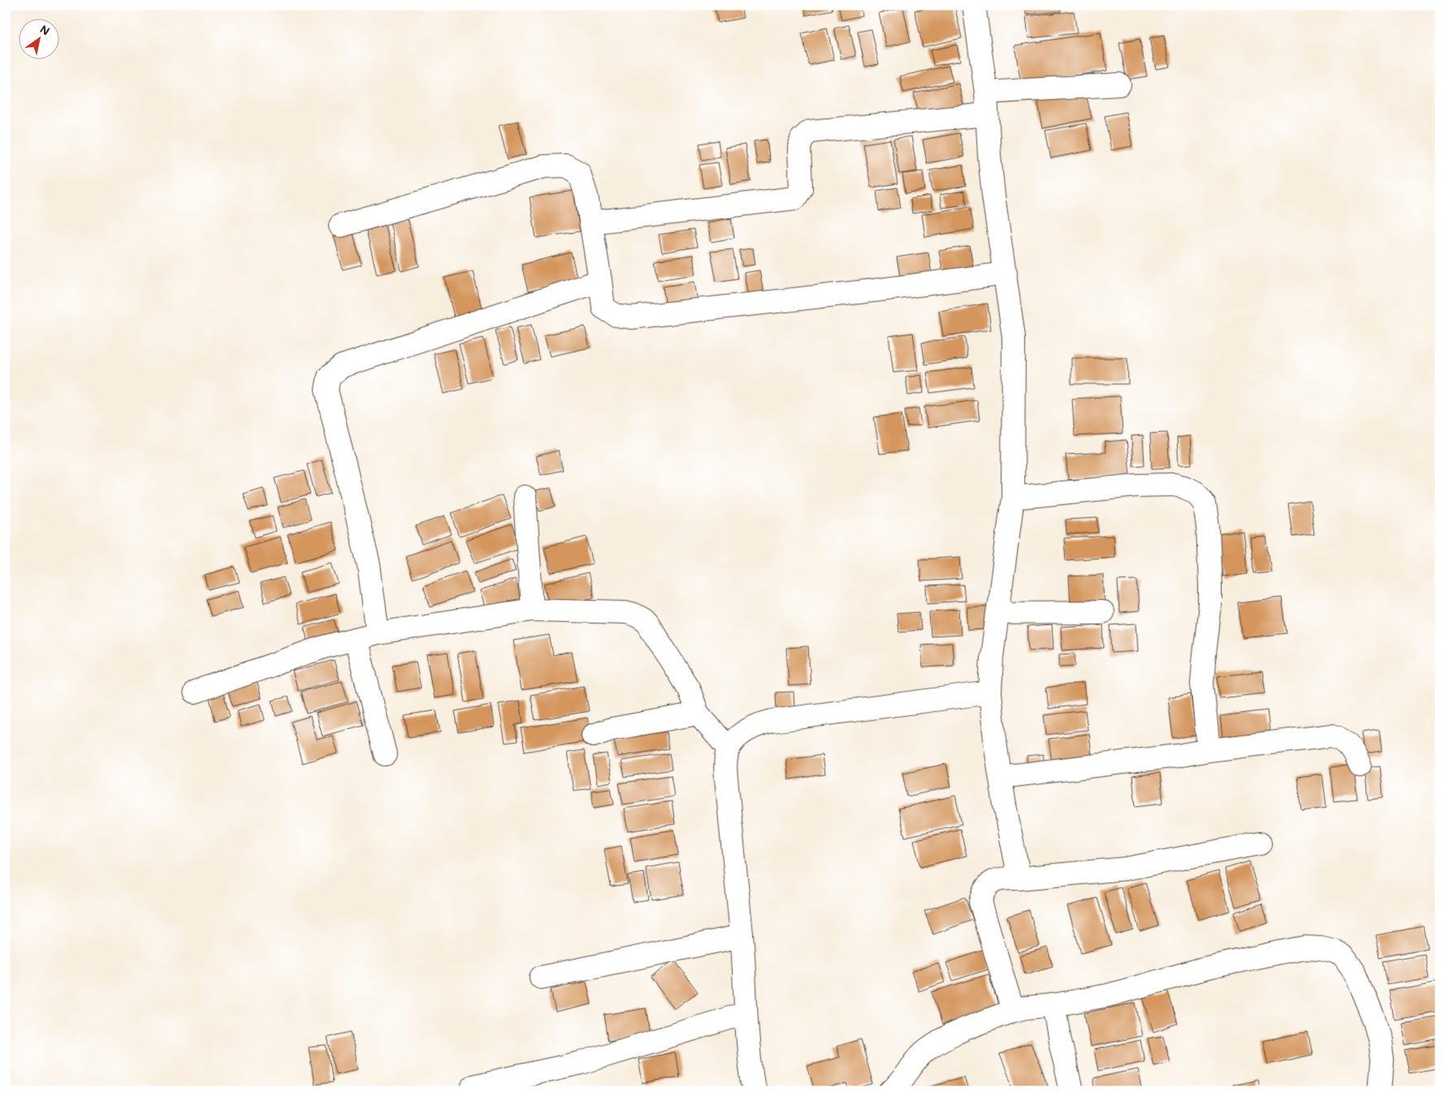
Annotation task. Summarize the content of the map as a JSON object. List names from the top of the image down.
{
  "north": "top right"
}
